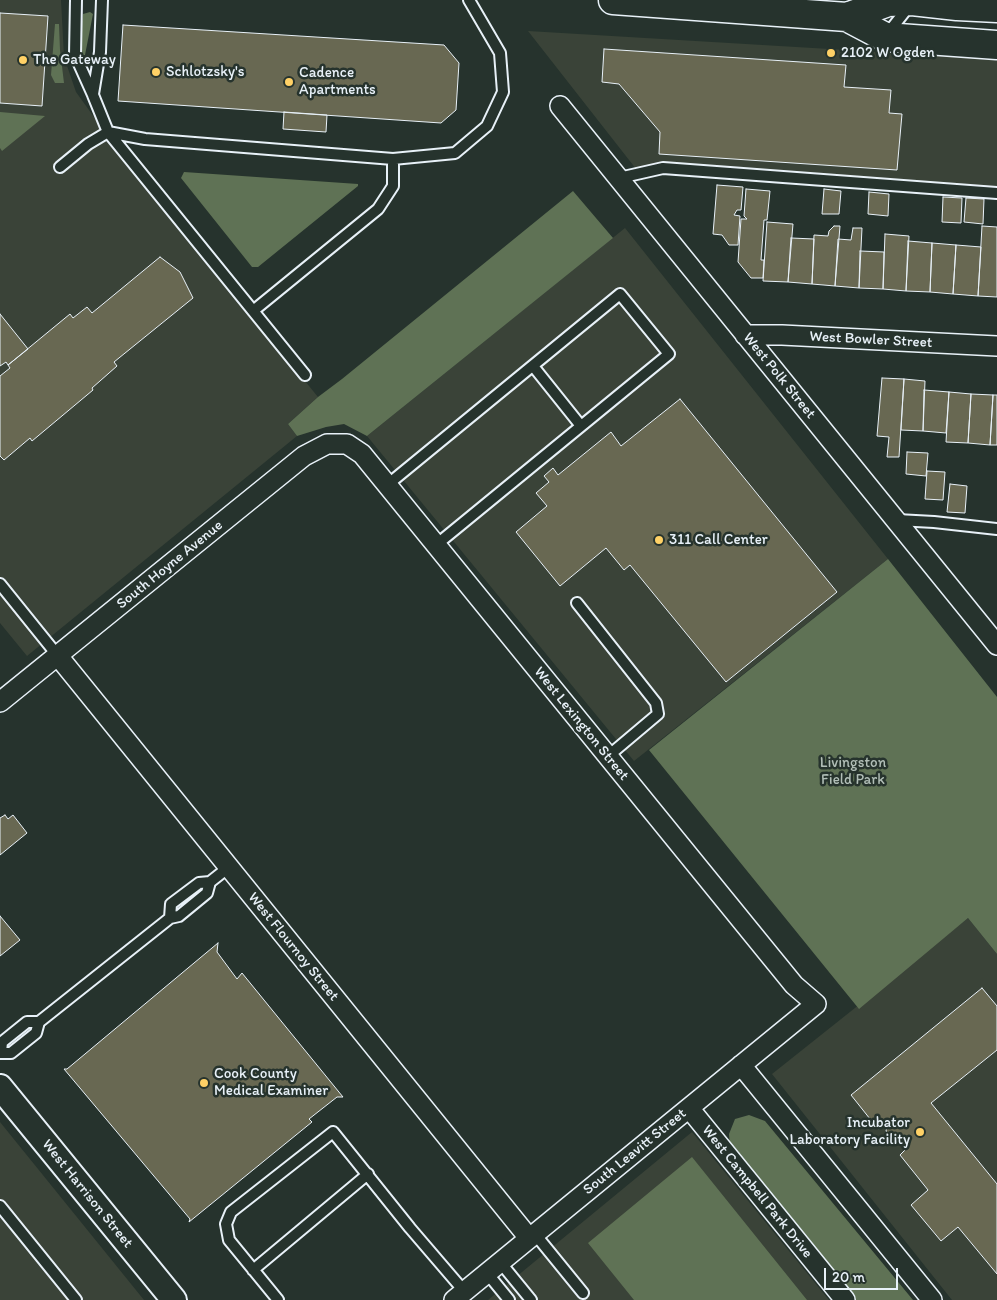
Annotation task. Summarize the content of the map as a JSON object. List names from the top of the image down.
{
  "streets": {
    "street": [
      "West Bowler Street",
      "West Polk Street",
      "South Hoyne Avenue",
      "West Lexington Street",
      "West Flournoy Street",
      "South Leavitt Street",
      "West Campbell Park Drive",
      "West Harrison Street"
    ]
  },
  "crossings": [
    ["West Bowler Street", "West Polk Street"],
    ["South Hoyne Avenue", "West Lexington Street"],
    ["South Hoyne Avenue", "West Flournoy Street"],
    ["West Lexington Street", "South Leavitt Street"],
    ["West Flournoy Street", "South Leavitt Street"],
    ["South Leavitt Street", "West Campbell Park Drive"]
  ],
  "parks": ["Livingston Field Park"],
  "places": [
    "2102 W Ogden",
    "The Gateway",
    "Schlotzsky's",
    "Cadence Apartments",
    "311 Call Center",
    "Cook County Medical Examiner",
    "Incubator Laboratory Facility"
  ],
  "scale_bar": "20 m"
}
